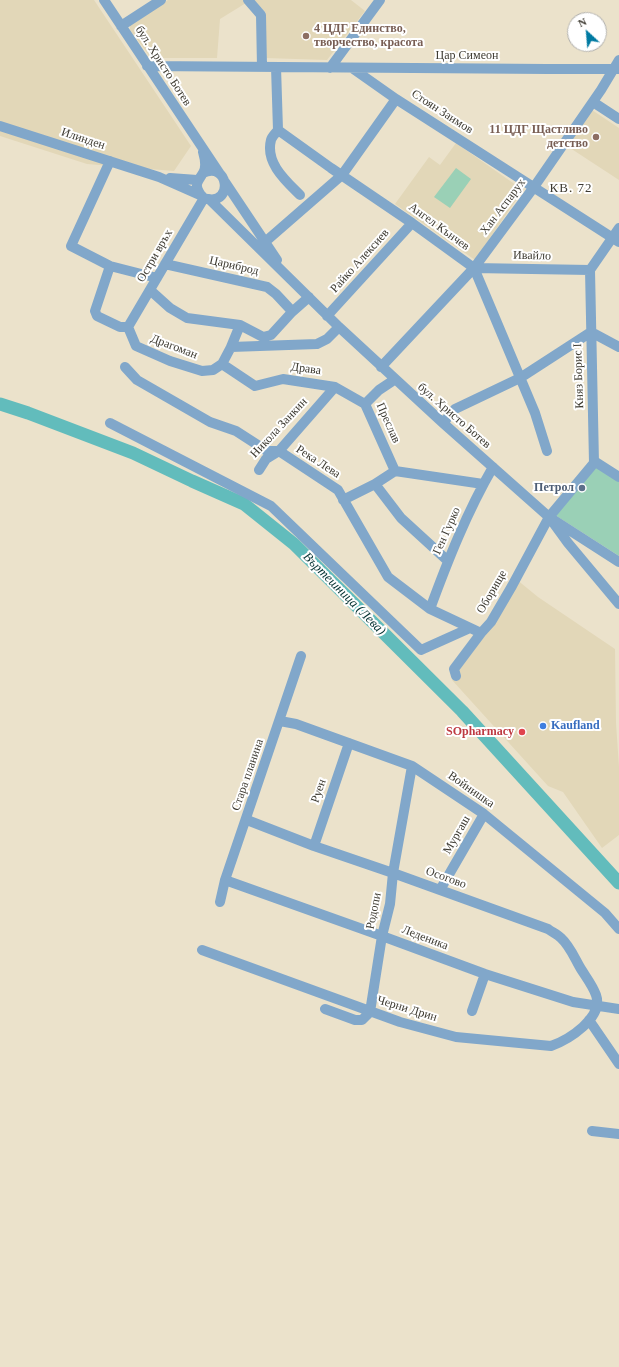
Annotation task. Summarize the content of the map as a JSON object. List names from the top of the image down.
{
  "streets": {
    "street": [
      "Цар Симеон",
      "бул. Христо Ботев",
      "Стоян Заимов",
      "Илинден",
      "Хан Аспарух",
      "Ангел Кънчев",
      "Остри връх",
      "Ивайло",
      "Райко Алексиев",
      "Цариброд",
      "Драгоман",
      "Драва",
      "Княз Борис I",
      "Преслав",
      "Никола Занкин",
      "Река Лева",
      "Ген Гурко",
      "Оборище",
      "Стара планина",
      "Войнишка",
      "Руен",
      "Мургаш",
      "Осогово",
      "Родопи",
      "Леденика",
      "Черни Дрин"
    ]
  },
  "crossings": [
    ["Цар Симеон", "бул. Христо Ботев"],
    ["Цар Симеон", "Стоян Заимов"],
    ["Цар Симеон", "Хан Аспарух"],
    ["бул. Христо Ботев", "Илинден"],
    ["бул. Христо Ботев", "Хан Аспарух"],
    ["бул. Христо Ботев", "Остри връх"],
    ["бул. Христо Ботев", "Райко Алексиев"],
    ["бул. Христо Ботев", "Преслав"],
    ["бул. Христо Ботев", "Ген Гурко"],
    ["бул. Христо Ботев", "Оборище"],
    ["Стоян Заимов", "Хан Аспарух"],
    ["Илинден", "Остри връх"],
    ["Хан Аспарух", "Ангел Кънчев"],
    ["Хан Аспарух", "Ивайло"],
    ["Ангел Кънчев", "Ивайло"],
    ["Ангел Кънчев", "Райко Алексиев"],
    ["Остри връх", "Цариброд"],
    ["Остри връх", "Драгоман"],
    ["Ивайло", "Княз Борис I"],
    ["Драгоман", "Драва"],
    ["Драва", "Преслав"],
    ["Драва", "Никола Занкин"],
    ["Никола Занкин", "Река Лева"],
    ["Река Лева", "Ген Гурко"],
    ["Река Лева", "Оборище"],
    ["Стара планина", "Войнишка"],
    ["Стара планина", "Осогово"],
    ["Стара планина", "Леденика"],
    ["Войнишка", "Руен"],
    ["Войнишка", "Мургаш"],
    ["Войнишка", "Родопи"],
    ["Руен", "Осогово"],
    ["Мургаш", "Осогово"],
    ["Осогово", "Родопи"],
    ["Осогово", "Леденика"],
    ["Осогово", "Черни Дрин"],
    ["Родопи", "Леденика"],
    ["Родопи", "Черни Дрин"],
    ["Леденика", "Черни Дрин"]
  ],
  "districts": ["КВ. 72"],
  "water": ["Въртешница (Лева)"],
  "places": [
    "4 ЦДГ Единство, творчество, красота",
    "11 ЦДГ Щастливо детство",
    "Петрол",
    "Kaufland",
    "SOpharmacy"
  ],
  "north": "top left"
}
